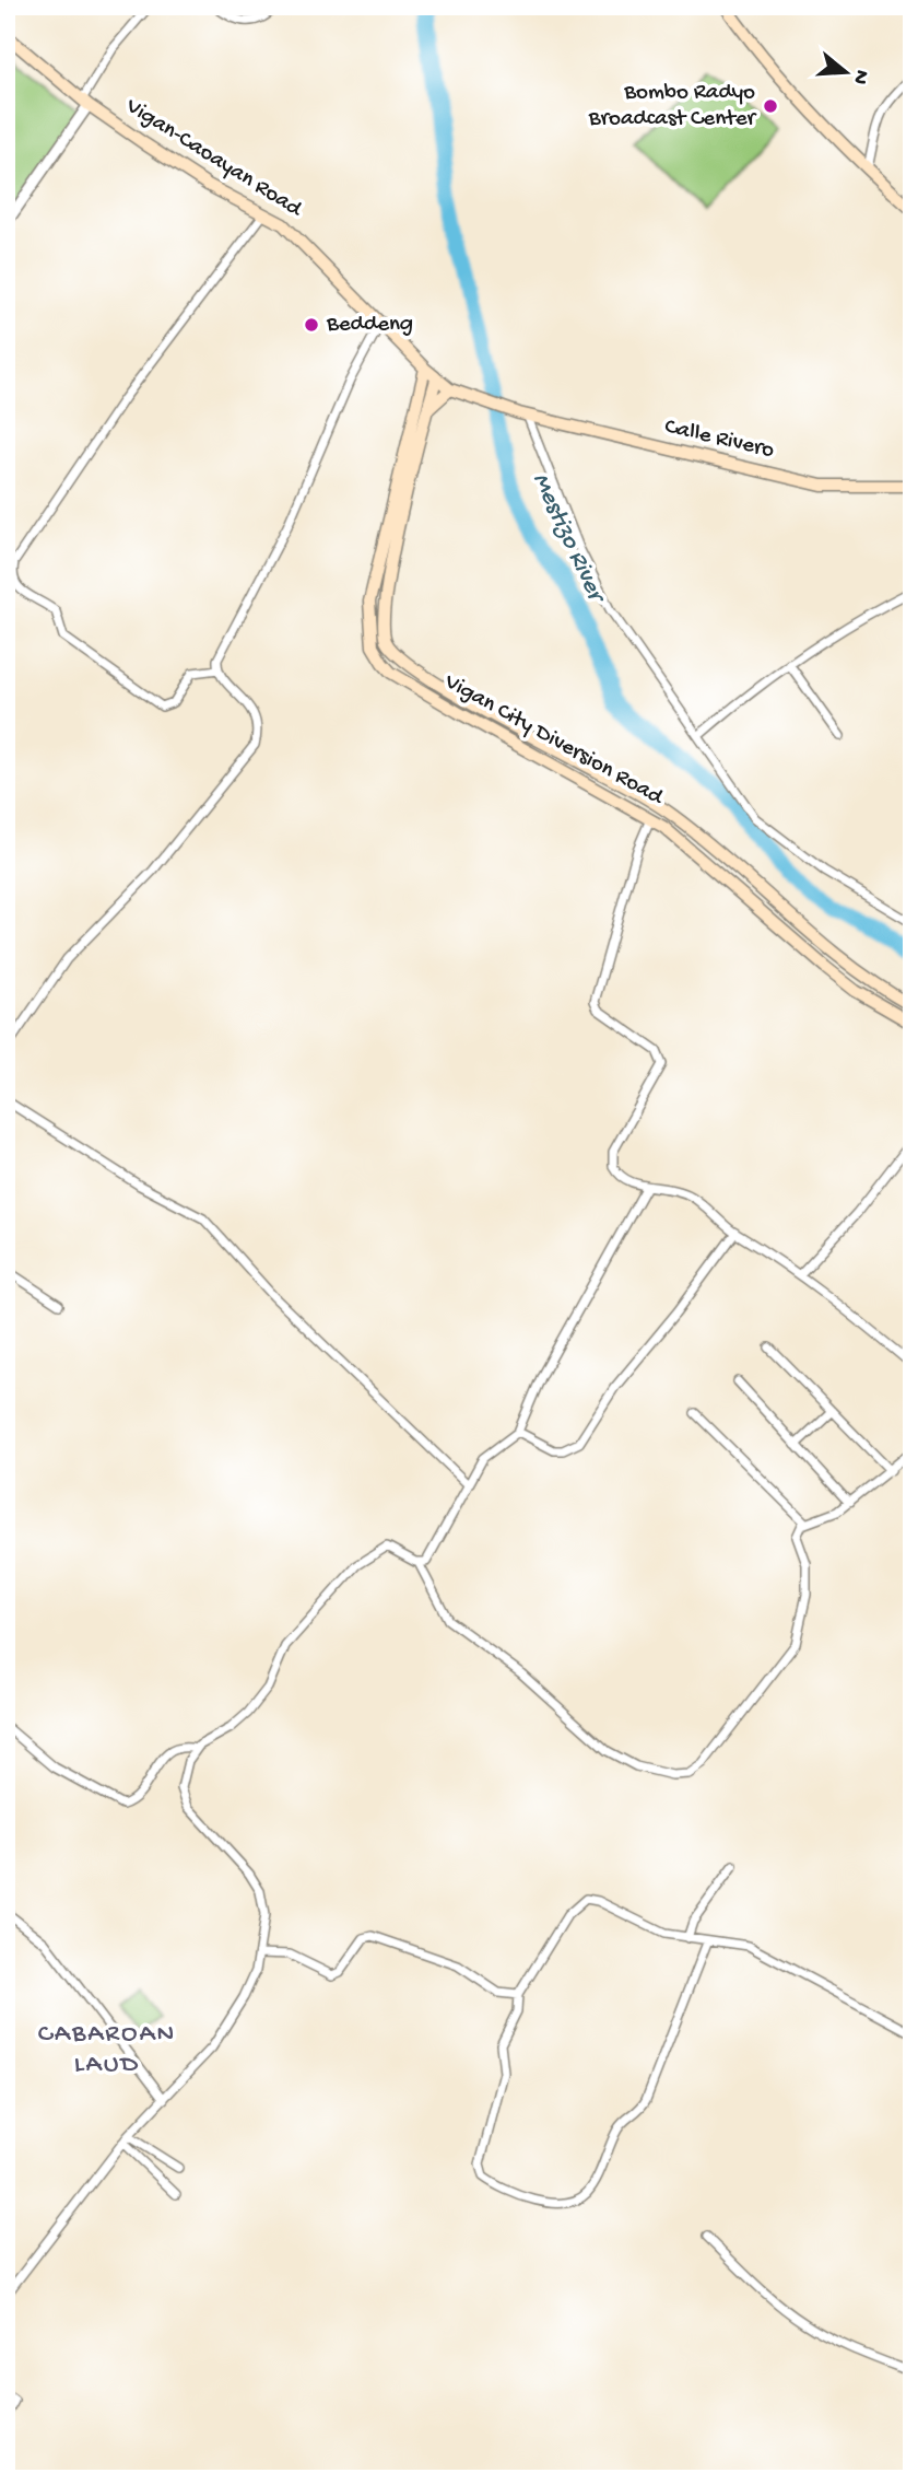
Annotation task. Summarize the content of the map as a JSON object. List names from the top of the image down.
{
  "streets": {
    "main road": ["Vigan-Caoayan Road", "Calle Rivero", "Vigan City Diversion Road"]
  },
  "crossings": [
    ["Vigan-Caoayan Road", "Calle Rivero"],
    ["Vigan-Caoayan Road", "Vigan City Diversion Road"]
  ],
  "districts": ["CABAROAN LAUD"],
  "water": ["Mestizo River"],
  "places": ["Bombo Radyo Broadcast Center", "Beddeng"],
  "north": "right"
}
